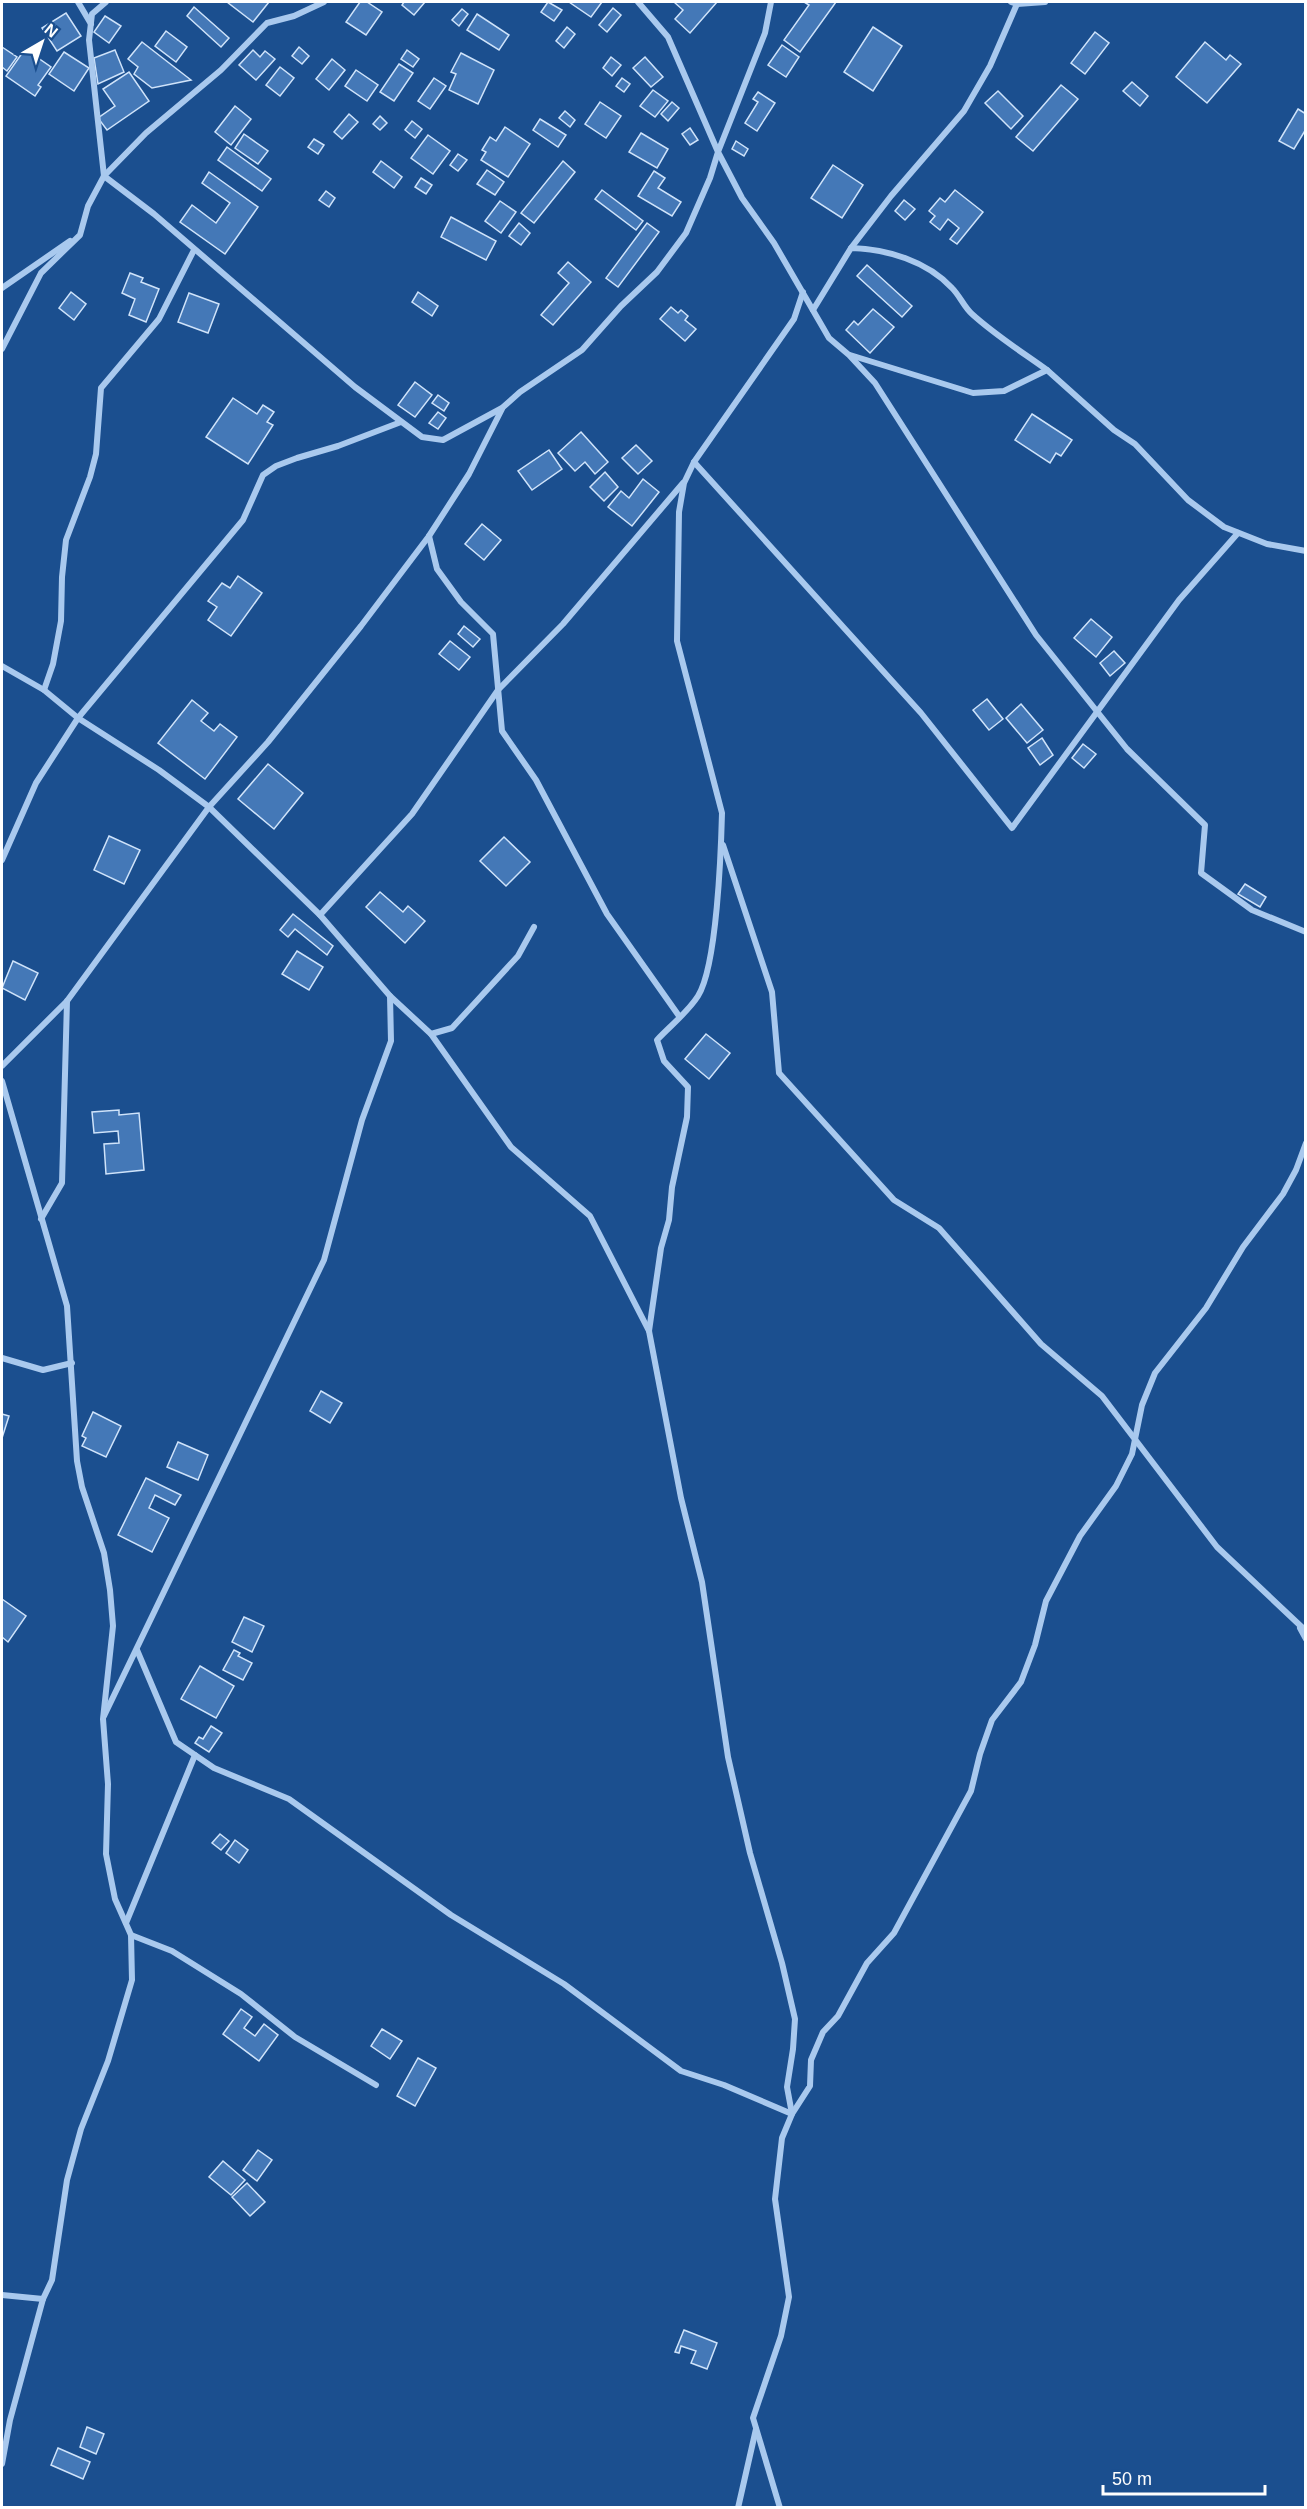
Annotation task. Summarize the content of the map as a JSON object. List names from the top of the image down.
{
  "scale_bar": "50 m",
  "north": "top right"
}
